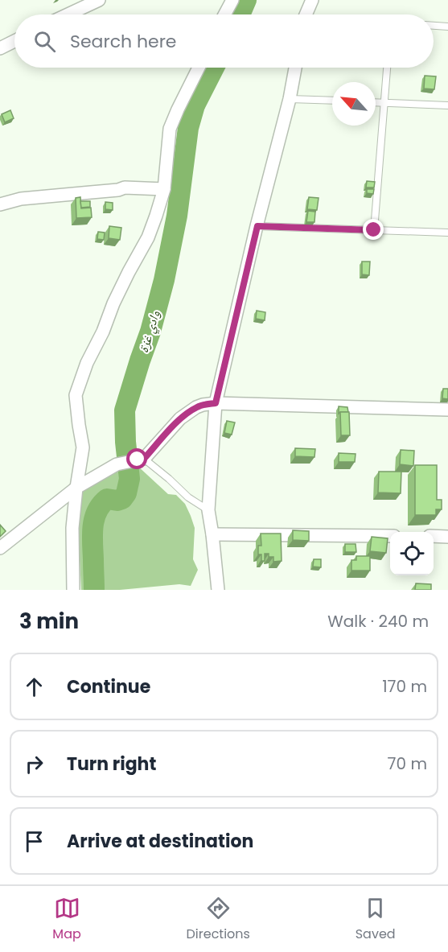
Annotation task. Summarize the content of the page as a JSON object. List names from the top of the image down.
{
  "water": ["وادي غزة"],
  "north": "top left",
  "page": {
    "search": "Search here",
    "heading": ["3 min", "Walk · 240 m"],
    "list": [
      ["Continue", "170 m"],
      ["Turn right", "70 m"],
      "Arrive at destination"
    ],
    "nav": ["Map", "Directions", "Saved"]
  }
}
